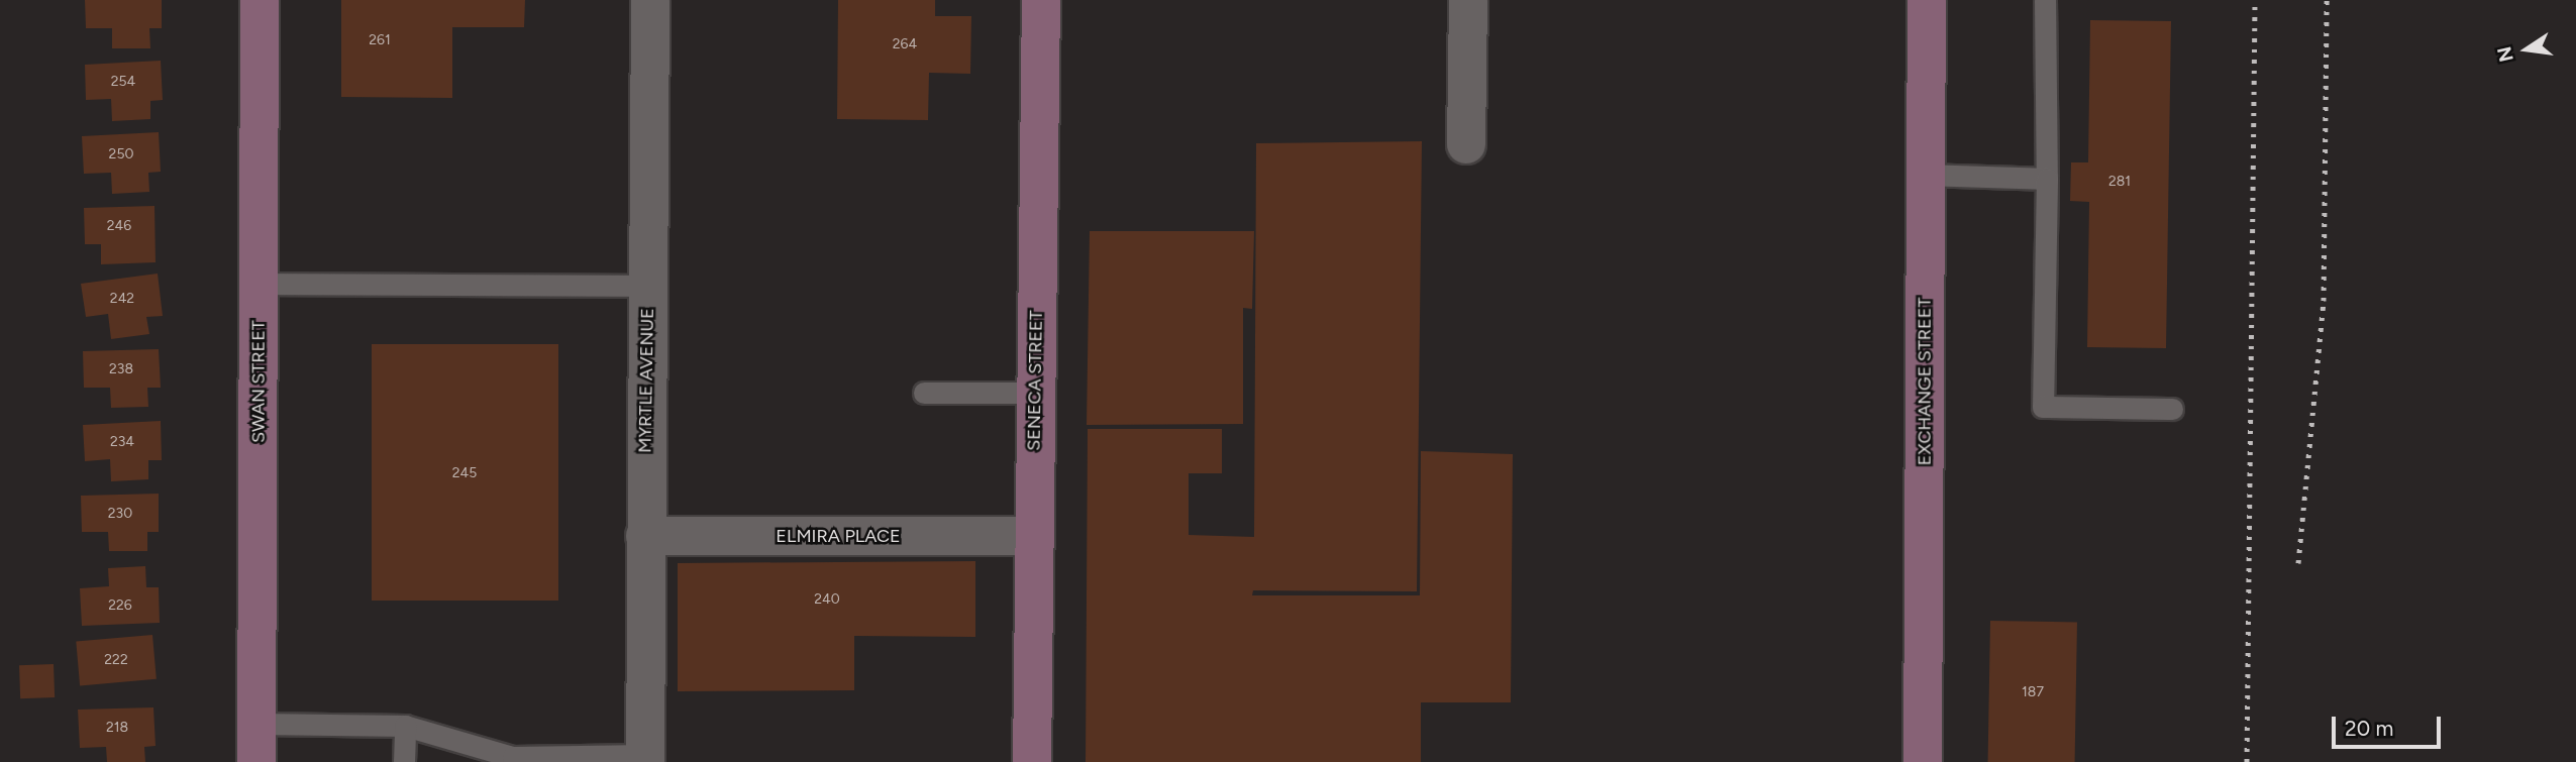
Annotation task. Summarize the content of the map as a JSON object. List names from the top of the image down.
{
  "streets": {
    "main road": ["SENECA STREET", "SWAN STREET", "EXCHANGE STREET"],
    "street": ["MYRTLE AVENUE", "ELMIRA PLACE"]
  },
  "crossings": [
    ["MYRTLE AVENUE", "ELMIRA PLACE"],
    ["SENECA STREET", "ELMIRA PLACE"]
  ],
  "house_numbers": [
    "261",
    "264",
    "254",
    "250",
    "281",
    "246",
    "242",
    "238",
    "234",
    "245",
    "230",
    "240",
    "226",
    "222",
    "187",
    "218"
  ],
  "scale_bar": "20 m",
  "north": "left"
}
